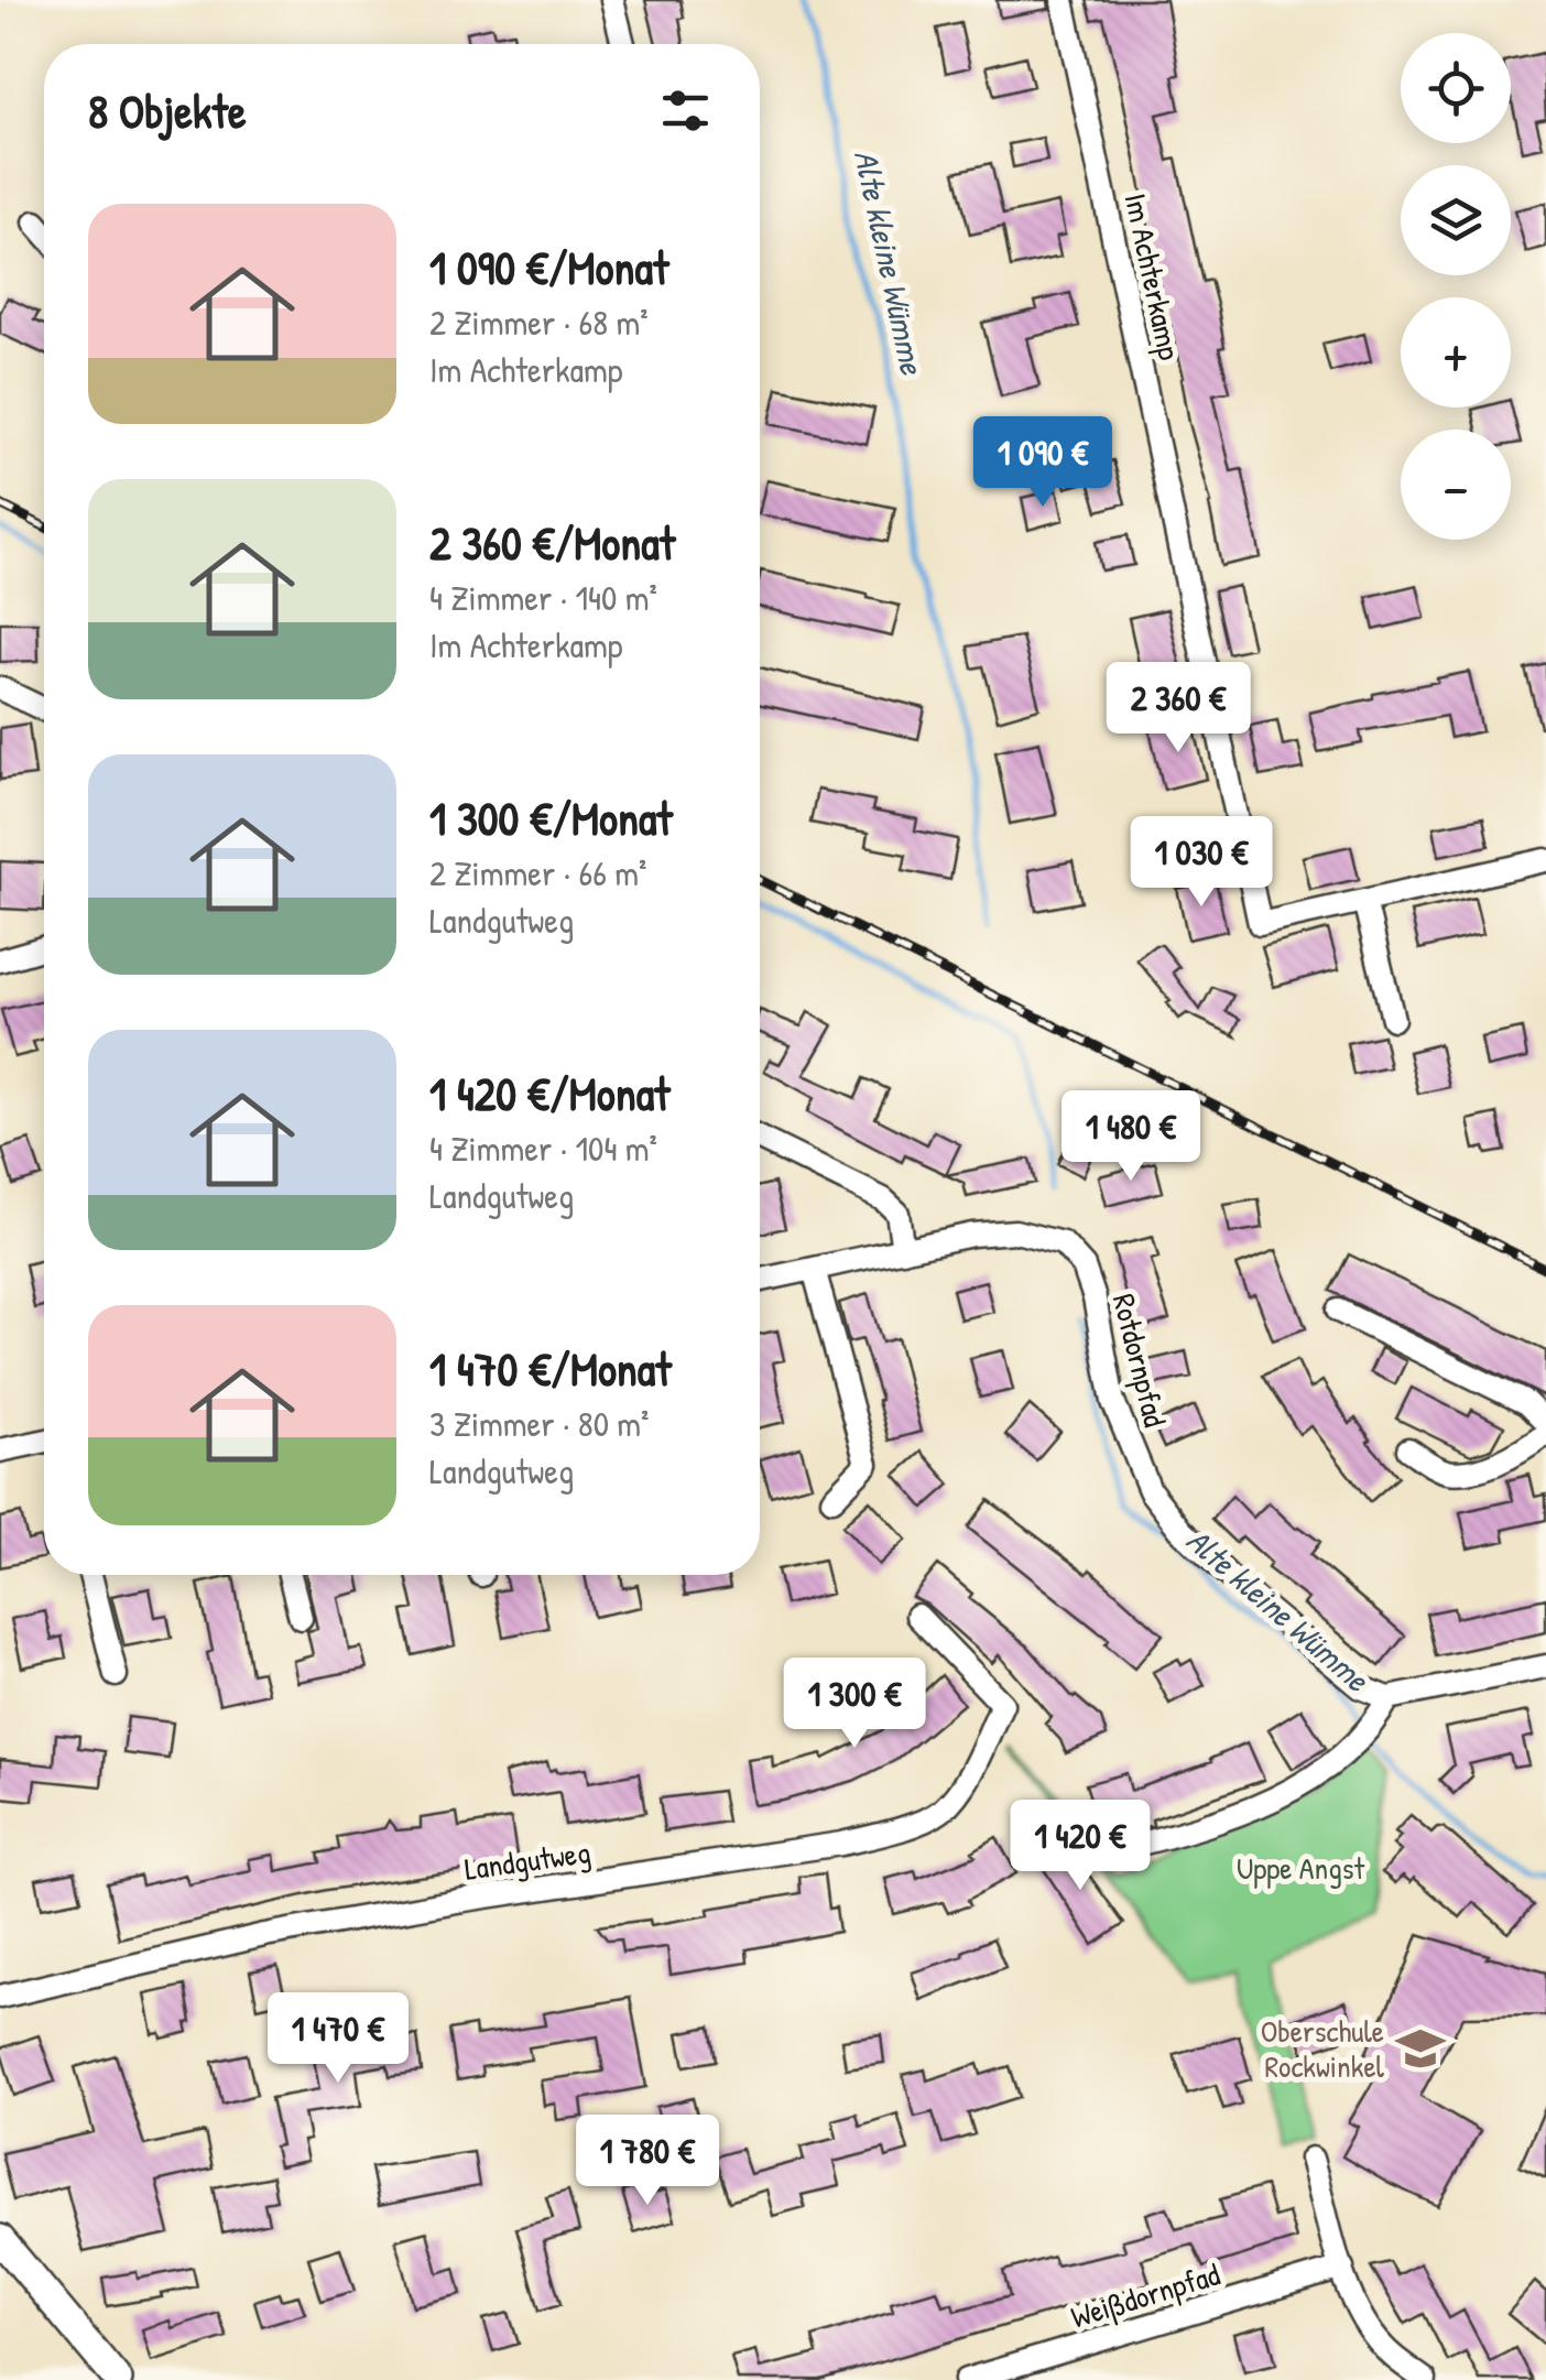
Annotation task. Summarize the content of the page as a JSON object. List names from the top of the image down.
{
  "streets": {
    "street": [
      "Im Achterkamp",
      "Rotdornpfad",
      "Landgutweg",
      "Weißdornpfad"
    ]
  },
  "water": ["Alte kleine Wümme"],
  "parks": ["Uppe Angst"],
  "places": {
    "school or university": ["Oberschule Rockwinkel"]
  },
  "page": {
    "map_buttons": ["+", "−"],
    "heading": "8 Objekte",
    "list": [
      {
        "name": "1 090 €/Monat",
        "note": "2 Zimmer · 68 m² · Im Achterkamp"
      },
      {
        "name": "2 360 €/Monat",
        "note": "4 Zimmer · 140 m² · Im Achterkamp"
      },
      {
        "name": "1 300 €/Monat",
        "note": "2 Zimmer · 66 m² · Landgutweg"
      },
      {
        "name": "1 420 €/Monat",
        "note": "4 Zimmer · 104 m² · Landgutweg"
      },
      {
        "name": "1 470 €/Monat",
        "note": "3 Zimmer · 80 m² · Landgutweg"
      }
    ],
    "price": [
      "1 090 €",
      "2 360 €",
      "1 030 €",
      "1 480 €",
      "1 300 €",
      "1 420 €",
      "1 470 €",
      "1 780 €"
    ]
  }
}
